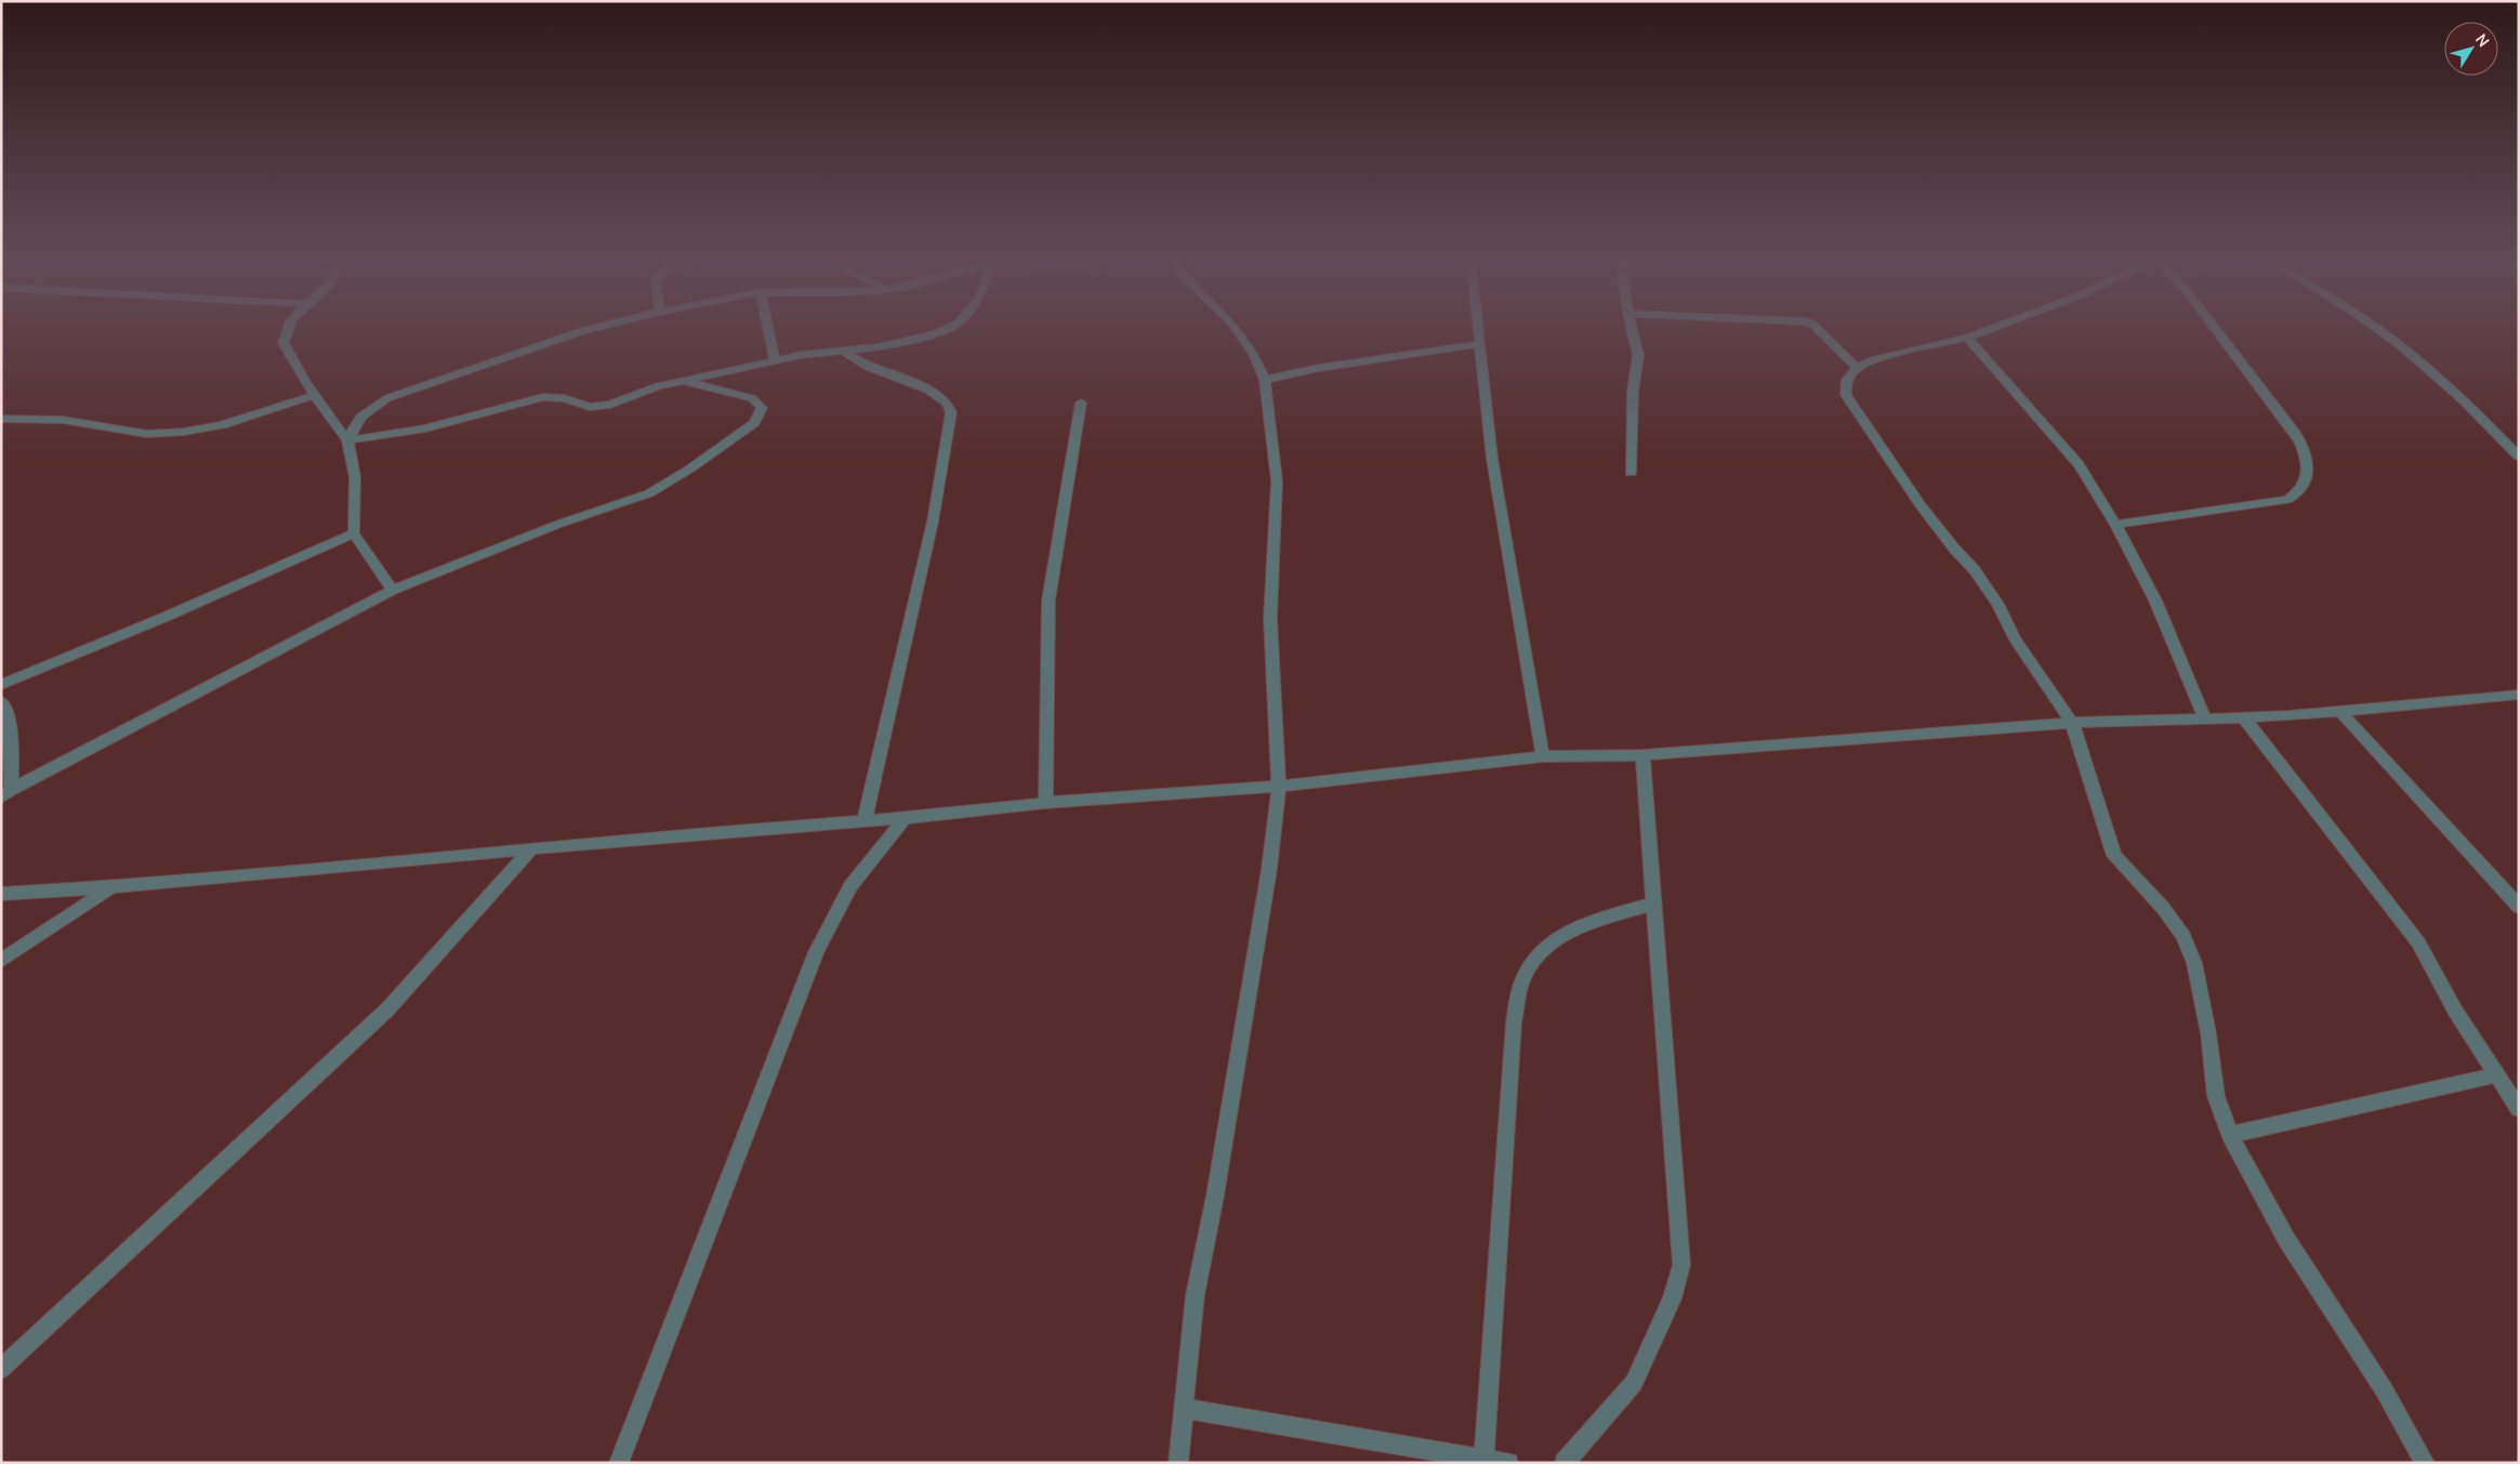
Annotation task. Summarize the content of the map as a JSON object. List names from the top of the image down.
{
  "north": "top right"
}
